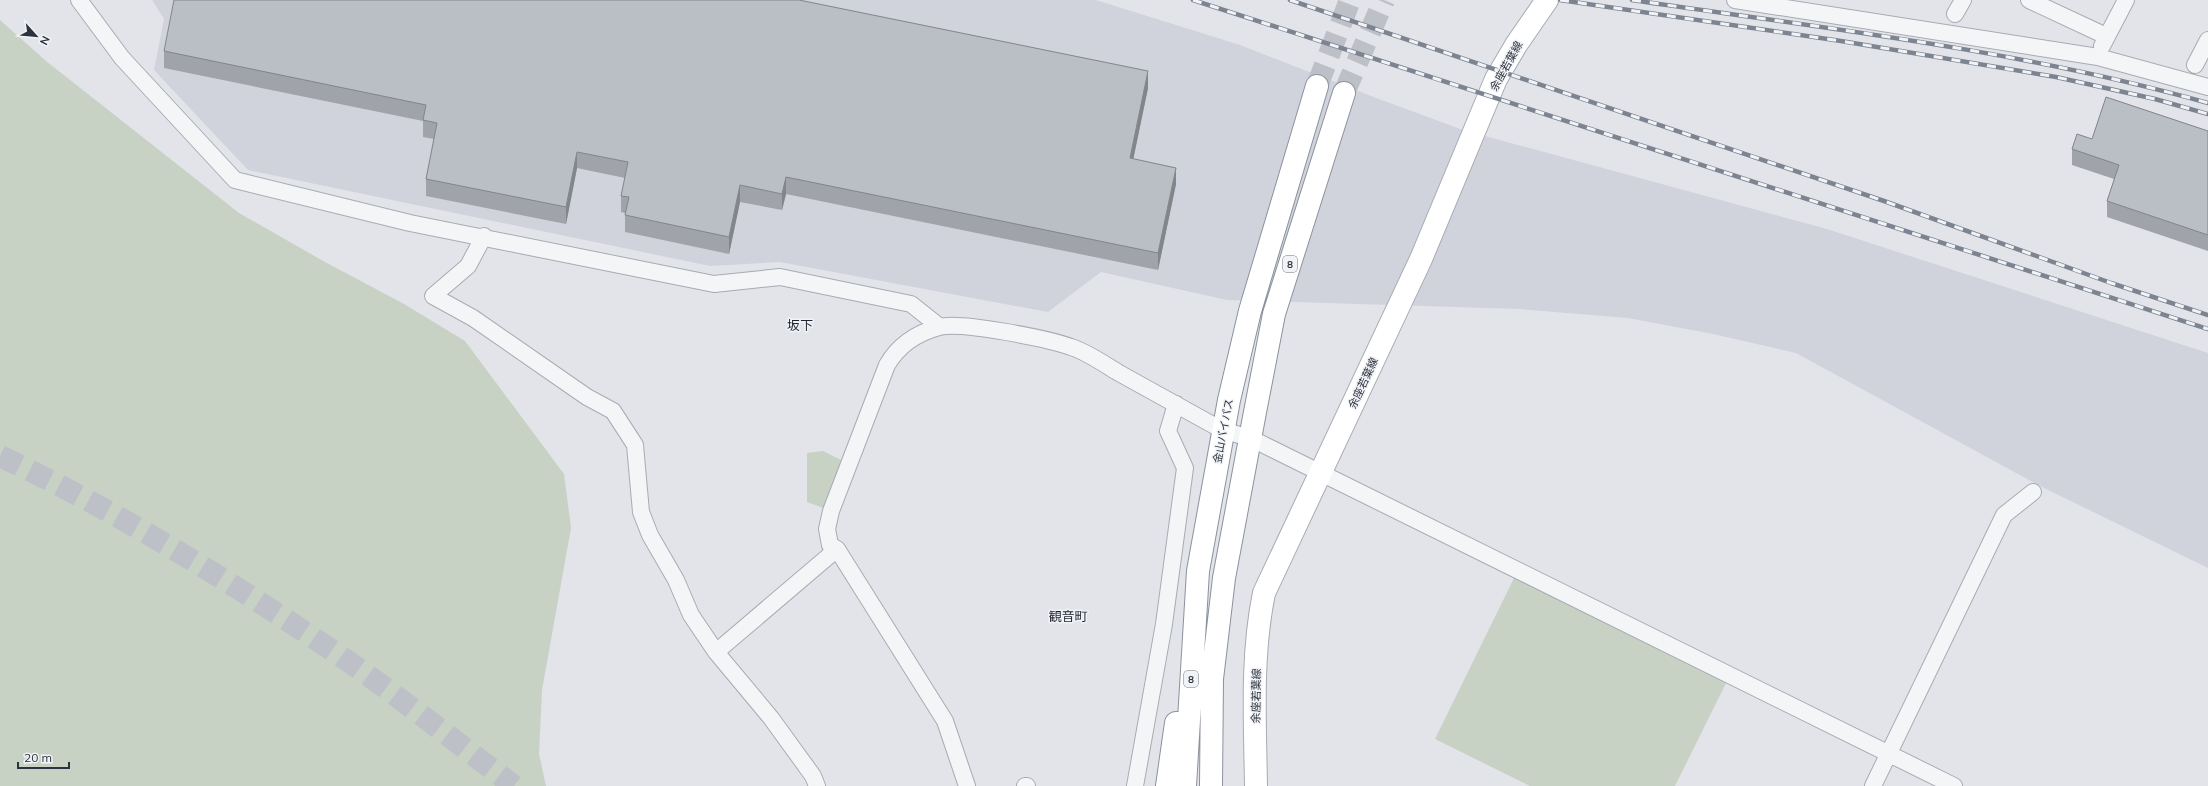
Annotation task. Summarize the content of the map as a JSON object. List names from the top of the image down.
{
  "streets": {
    "main road": ["余座若葉線", "8", "金山バイパス"]
  },
  "districts": ["坂下", "観音町"],
  "scale_bar": "20 m",
  "north": "bottom right"
}
